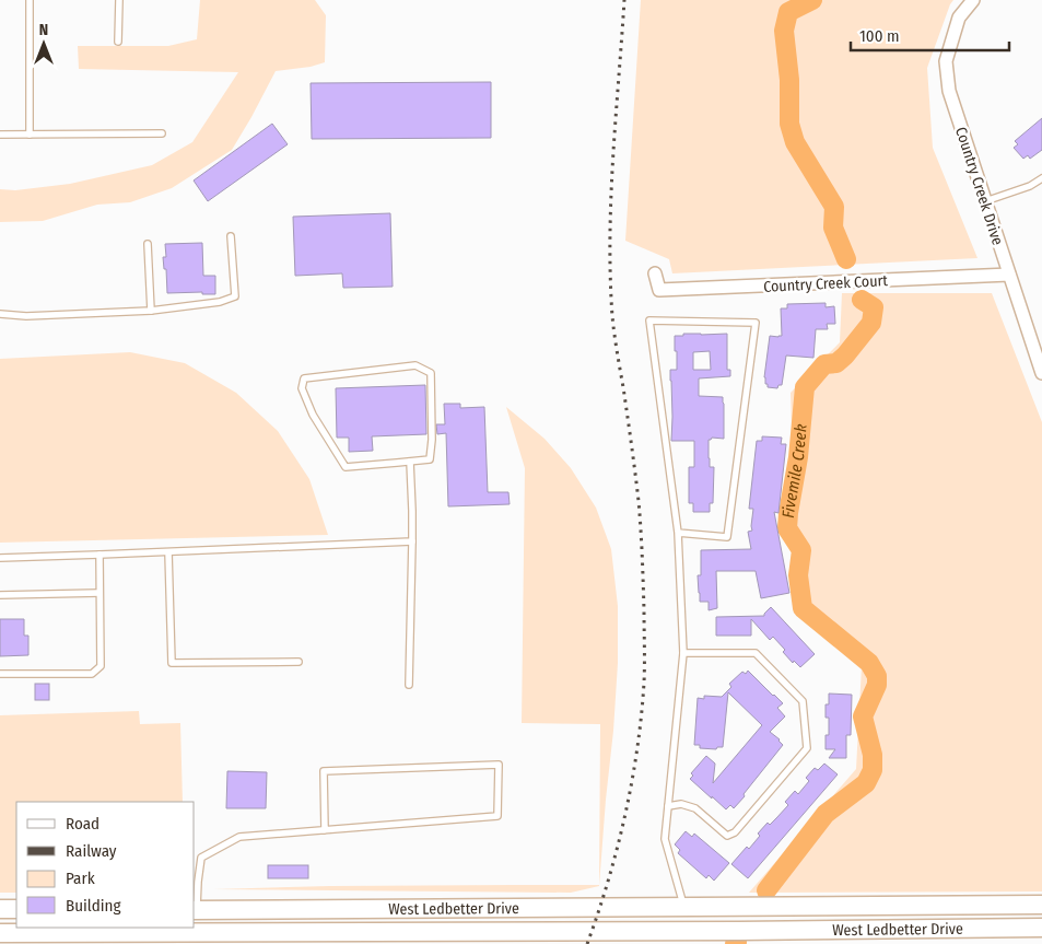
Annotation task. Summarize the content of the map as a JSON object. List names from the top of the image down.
{
  "streets": {
    "main road": ["West Ledbetter Drive"],
    "street": ["Country Creek Drive", "Country Creek Court"]
  },
  "crossings": [
    ["Country Creek Drive", "Country Creek Court"]
  ],
  "water": ["Fivemile Creek"],
  "legend": [
    "Road",
    "Railway",
    "Park",
    "Building"
  ],
  "scale_bar": "100 m",
  "north": "top"
}
